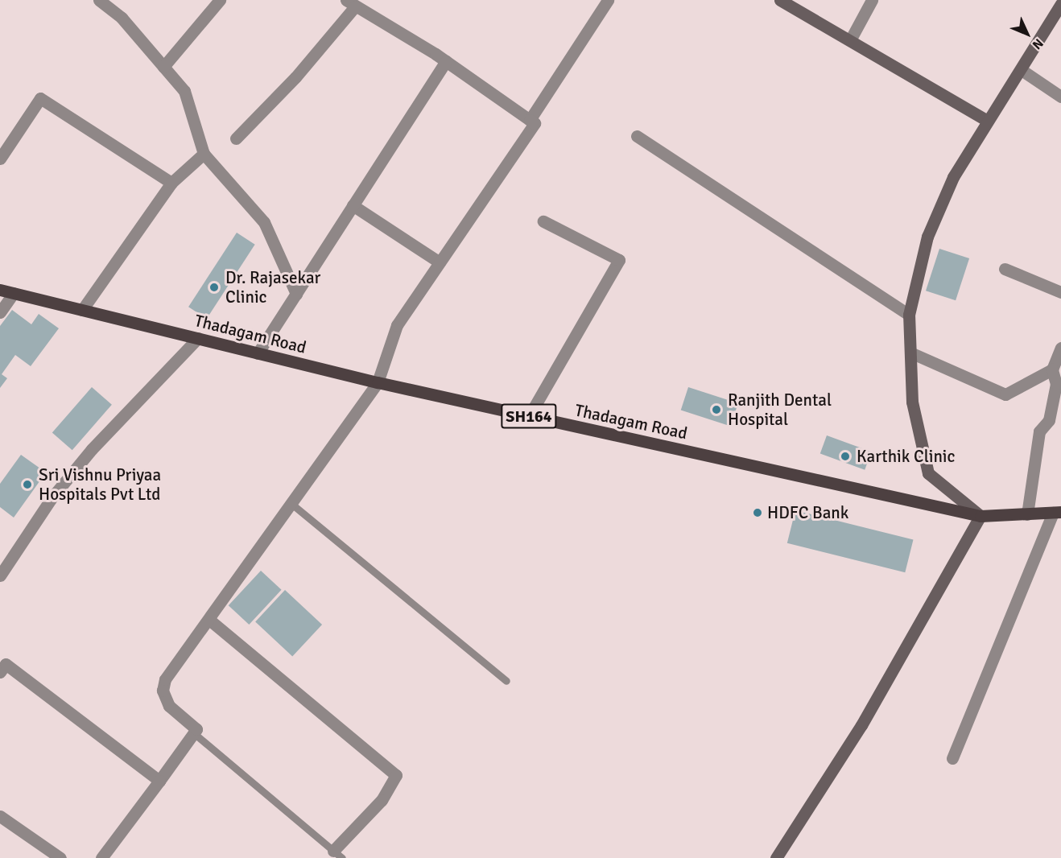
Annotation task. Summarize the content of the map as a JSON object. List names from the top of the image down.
{
  "streets": {
    "main road": ["Thadagam Road", "SH164"]
  },
  "places": [
    "Dr. Rajasekar Clinic",
    "Ranjith Dental Hospital",
    "Karthik Clinic",
    "Sri Vishnu Priyaa Hospitals Pvt Ltd",
    "HDFC Bank"
  ],
  "north": "bottom right"
}
